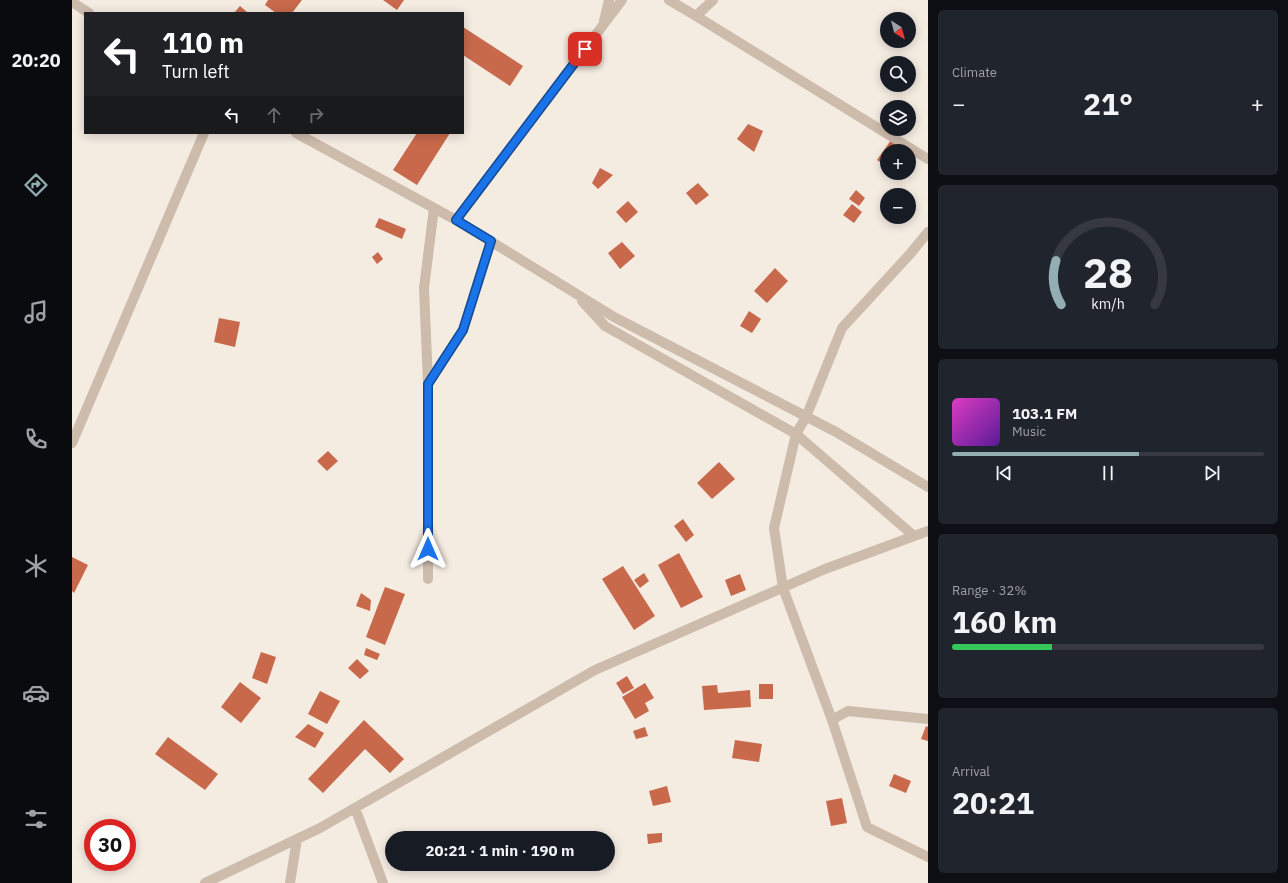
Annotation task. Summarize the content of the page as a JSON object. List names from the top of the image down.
{
  "north": "bottom right",
  "page": {
    "tabs": "20:20",
    "tile": [
      "Climate",
      ["Range · 32%", "160 km"],
      ["Arrival", "20:21"]
    ],
    "map_buttons": ["+", "−"],
    "turn": ["110 m", "Turn left"],
    "heat": ["−", "21°", "+"],
    "song": ["103.1 FM", "Music"],
    "limit": "30",
    "trip": "20:21 · 1 min · 190 m",
    "gauge": ["28", "km/h"]
  }
}
